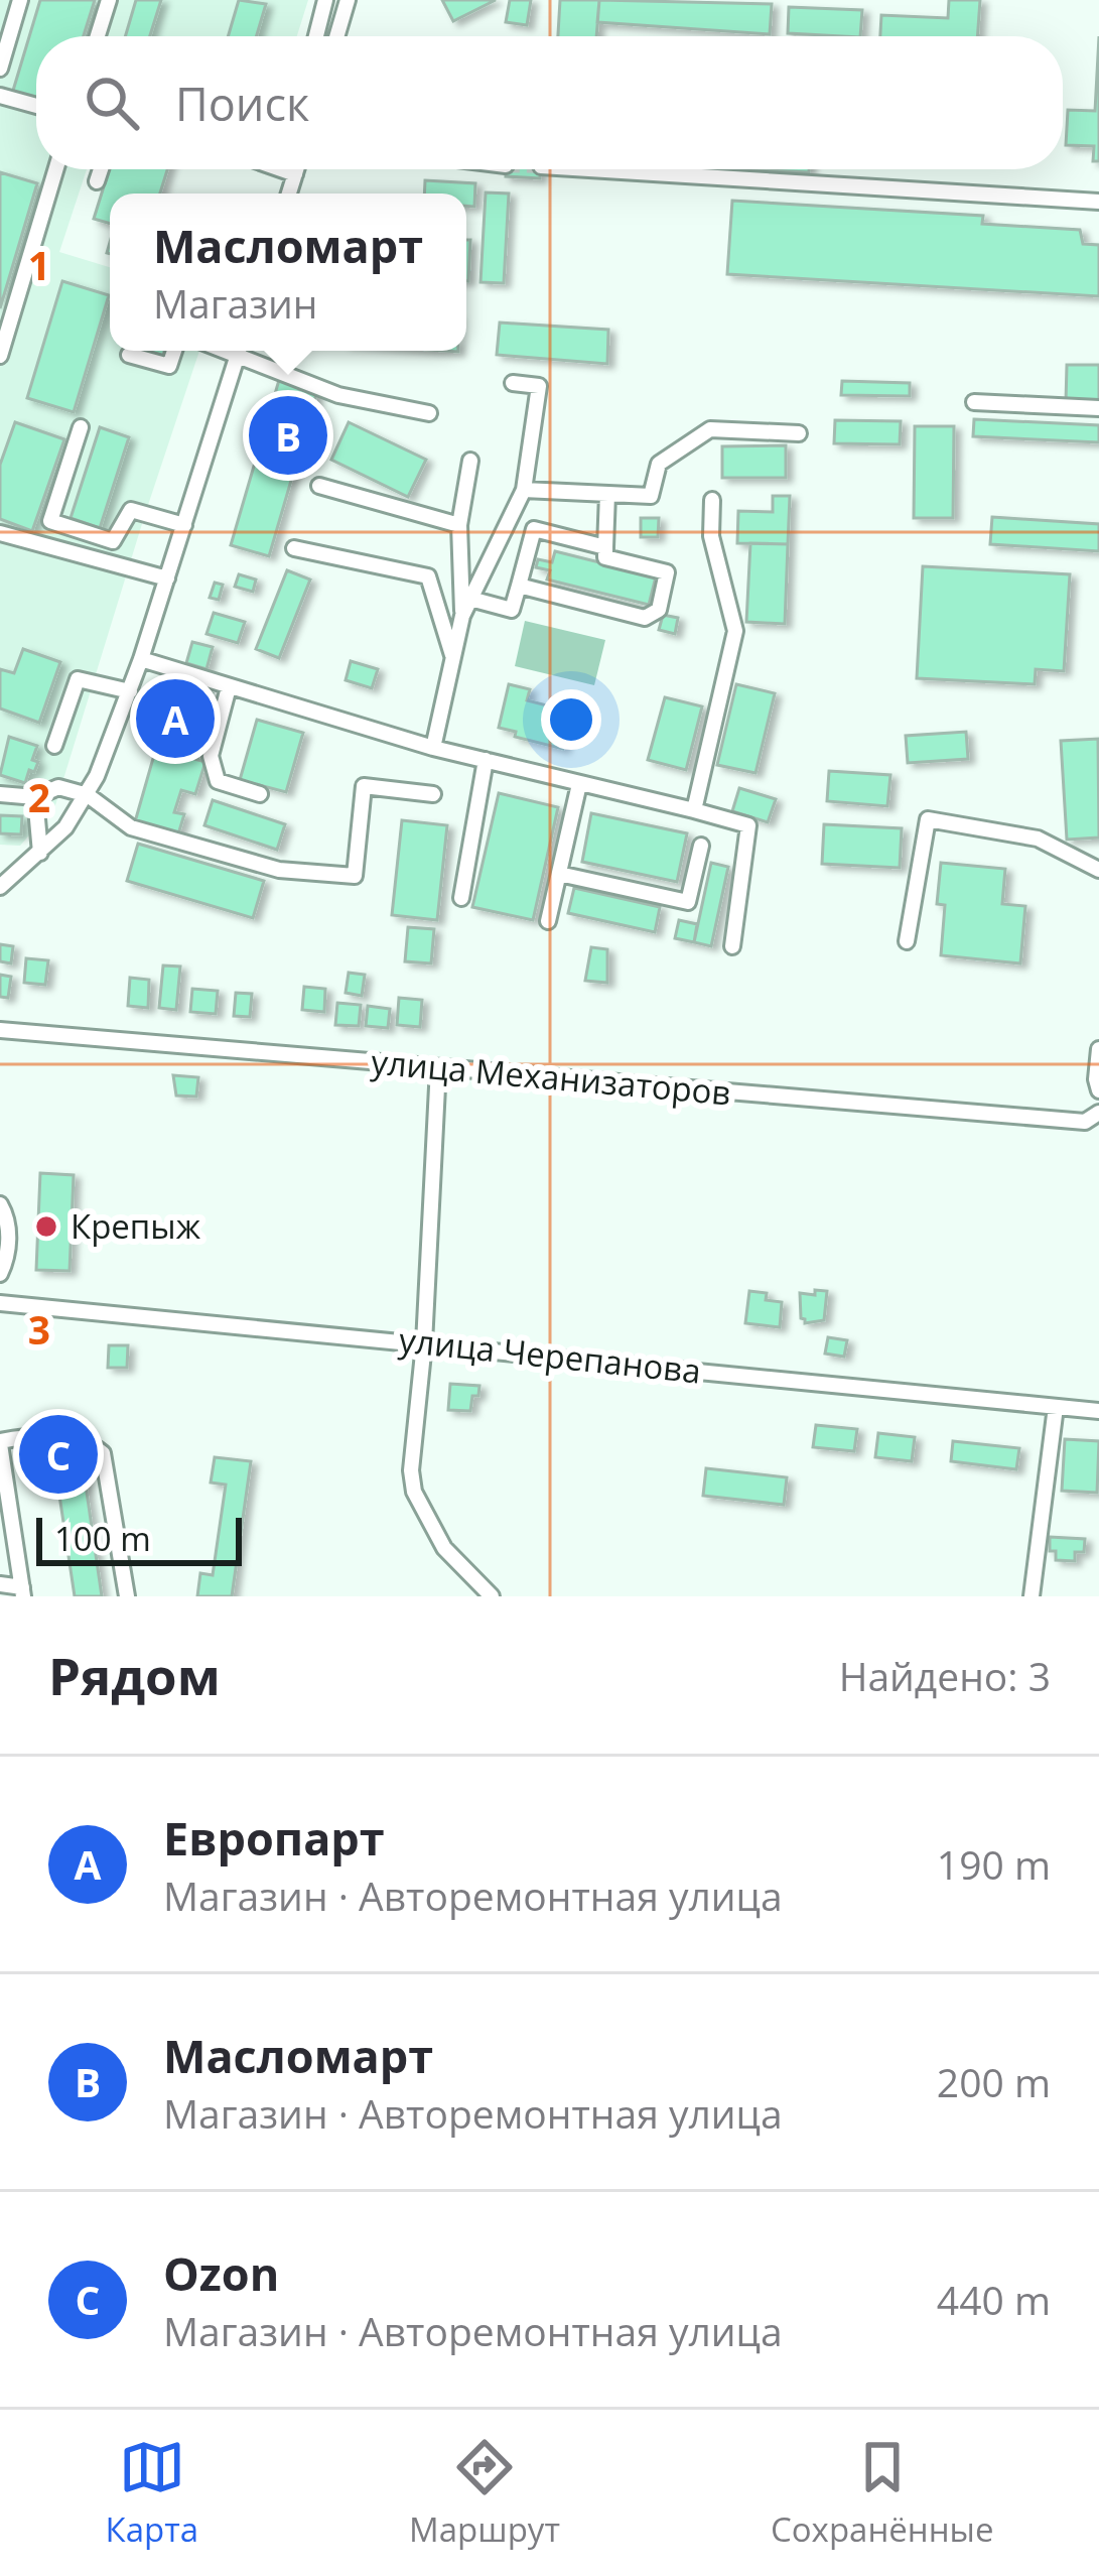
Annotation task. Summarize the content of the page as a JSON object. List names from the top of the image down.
{
  "streets": {
    "street": ["улица Механизаторов", "улица Черепанова"]
  },
  "places": ["Крепыж"],
  "scale_bar": "100 m",
  "page": {
    "search": "Поиск",
    "popup": ["Масломарт", "Магазин"],
    "pins": ["B", "A", "C"],
    "scale": "100 m",
    "heading": ["Рядом", "Найдено: 3"],
    "list": [
      {
        "mark": "A",
        "name": "Европарт",
        "note": "Магазин · Авторемонтная улица",
        "value": "190 m"
      },
      {
        "mark": "B",
        "name": "Масломарт",
        "note": "Магазин · Авторемонтная улица",
        "value": "200 m"
      },
      {
        "mark": "C",
        "name": "Ozon",
        "note": "Магазин · Авторемонтная улица",
        "value": "440 m"
      }
    ],
    "nav": ["Карта", "Маршрут", "Сохранённые"]
  },
  "grid": {
    "rows": ["1", "2", "3"]
  }
}
